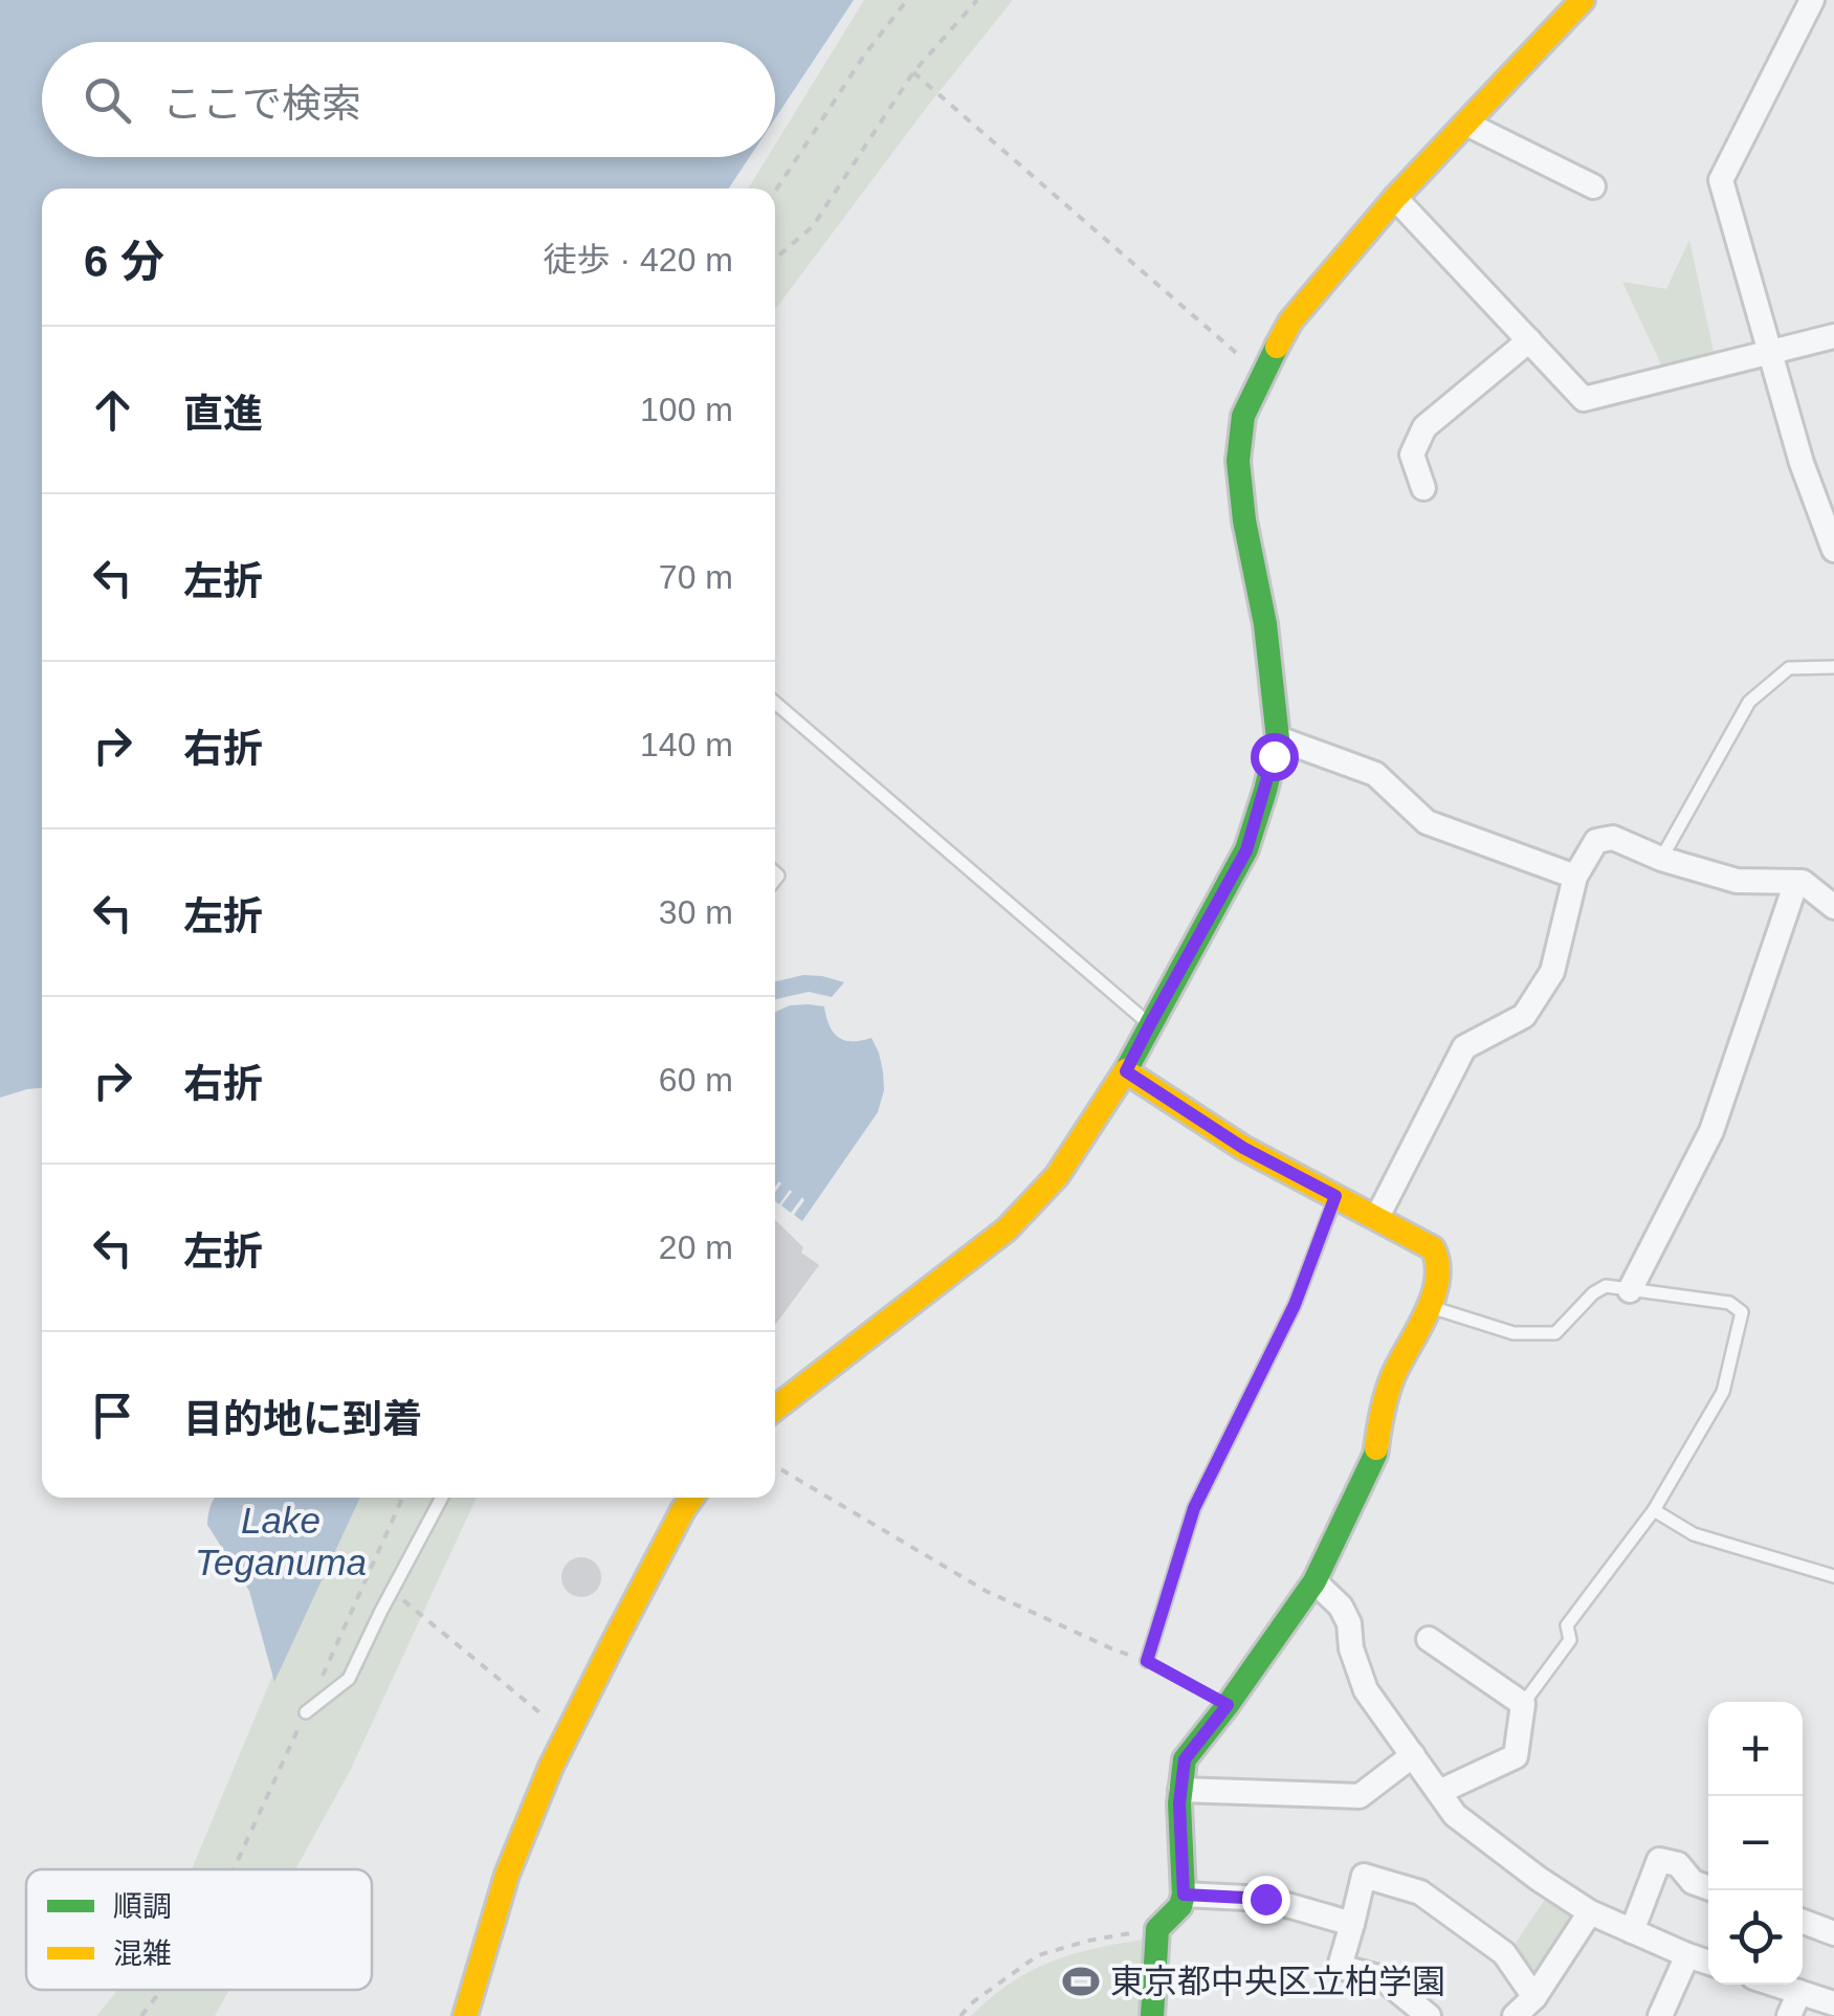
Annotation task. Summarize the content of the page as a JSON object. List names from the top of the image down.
{
  "water": ["Lake Teganuma"],
  "places": {
    "sports": ["東京都中央区立柏学園"]
  },
  "legend": ["順調", "混雑"],
  "page": {
    "search": "ここで検索",
    "heading": ["6 分", "徒歩 · 420 m"],
    "list": [
      ["直進", "100 m"],
      ["左折", "70 m"],
      ["右折", "140 m"],
      ["左折", "30 m"],
      ["右折", "60 m"],
      ["左折", "20 m"],
      "目的地に到着"
    ],
    "map_buttons": ["+", "−"]
  }
}
